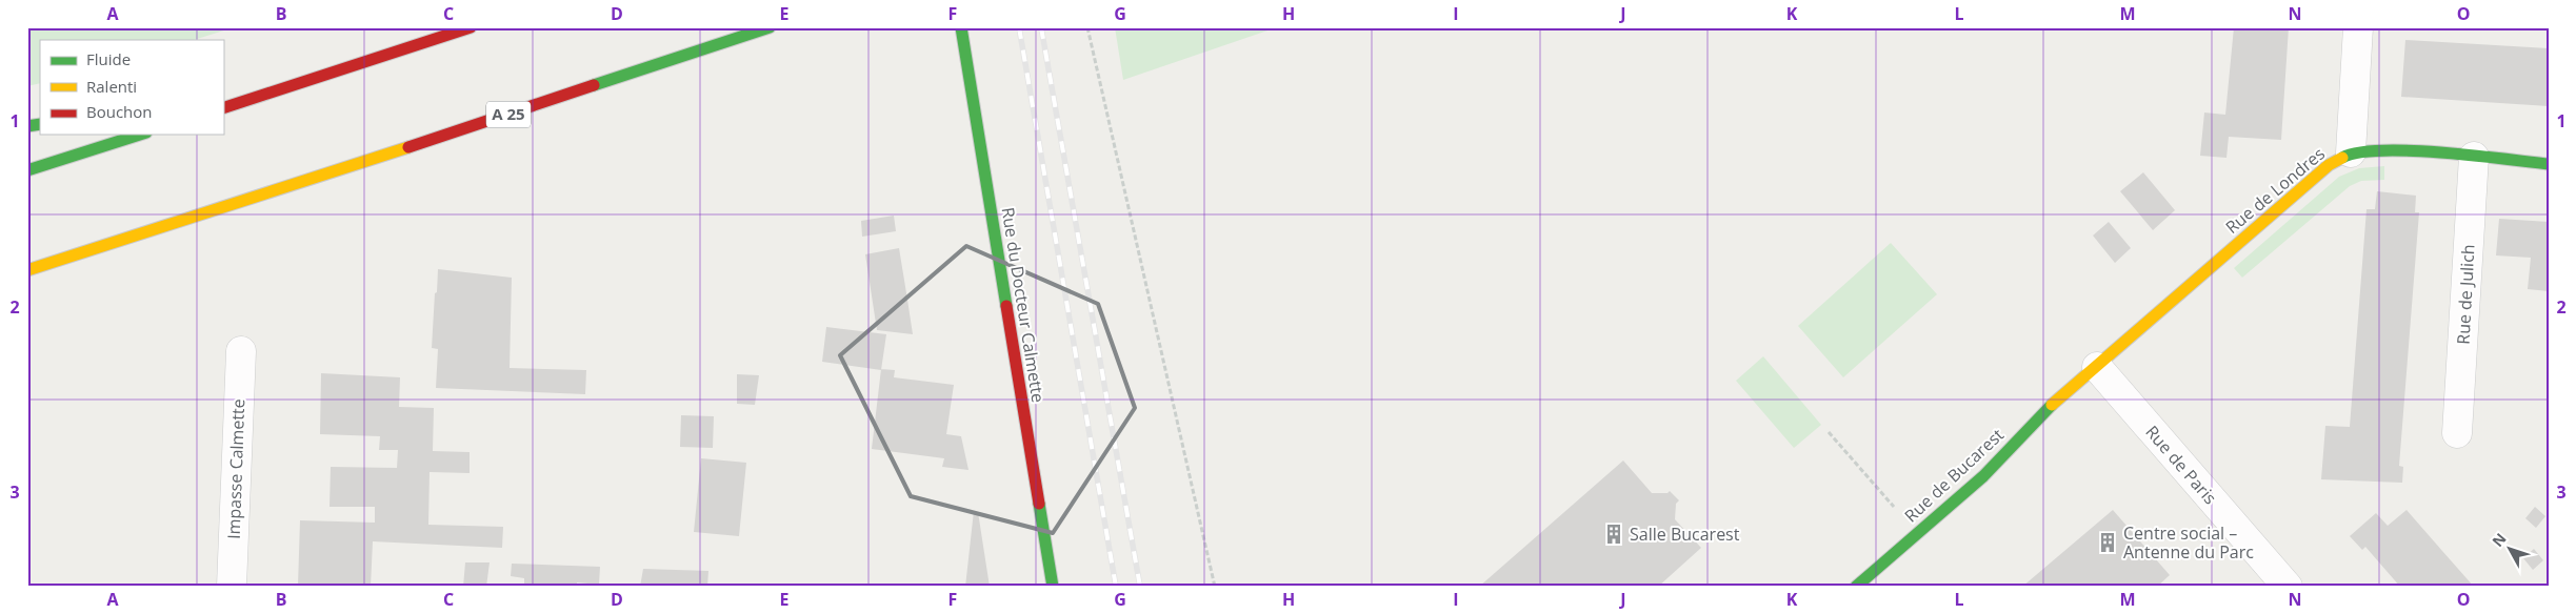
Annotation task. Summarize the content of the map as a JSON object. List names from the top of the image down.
{
  "streets": {
    "main road": [
      "A 25",
      "Rue de Londres",
      "Rue du Docteur Calmette",
      "Rue de Bucarest"
    ],
    "street": ["Rue de Julich", "Rue de Paris", "Impasse Calmette"]
  },
  "crossings": [
    ["Rue de Londres", "Rue de Julich"],
    ["Rue de Londres", "Rue de Paris"],
    ["Rue de Londres", "Rue de Bucarest"],
    ["Rue de Paris", "Rue de Bucarest"]
  ],
  "places": {
    "building": ["Salle Bucarest", "Centre social – Antenne du Parc"]
  },
  "legend": ["Fluide", "Ralenti", "Bouchon"],
  "north": "top left",
  "grid": {
    "columns": [
      "A",
      "B",
      "C",
      "D",
      "E",
      "F",
      "G",
      "H",
      "I",
      "J",
      "K",
      "L",
      "M",
      "N",
      "O"
    ],
    "rows": ["1", "2", "3"]
  }
}
